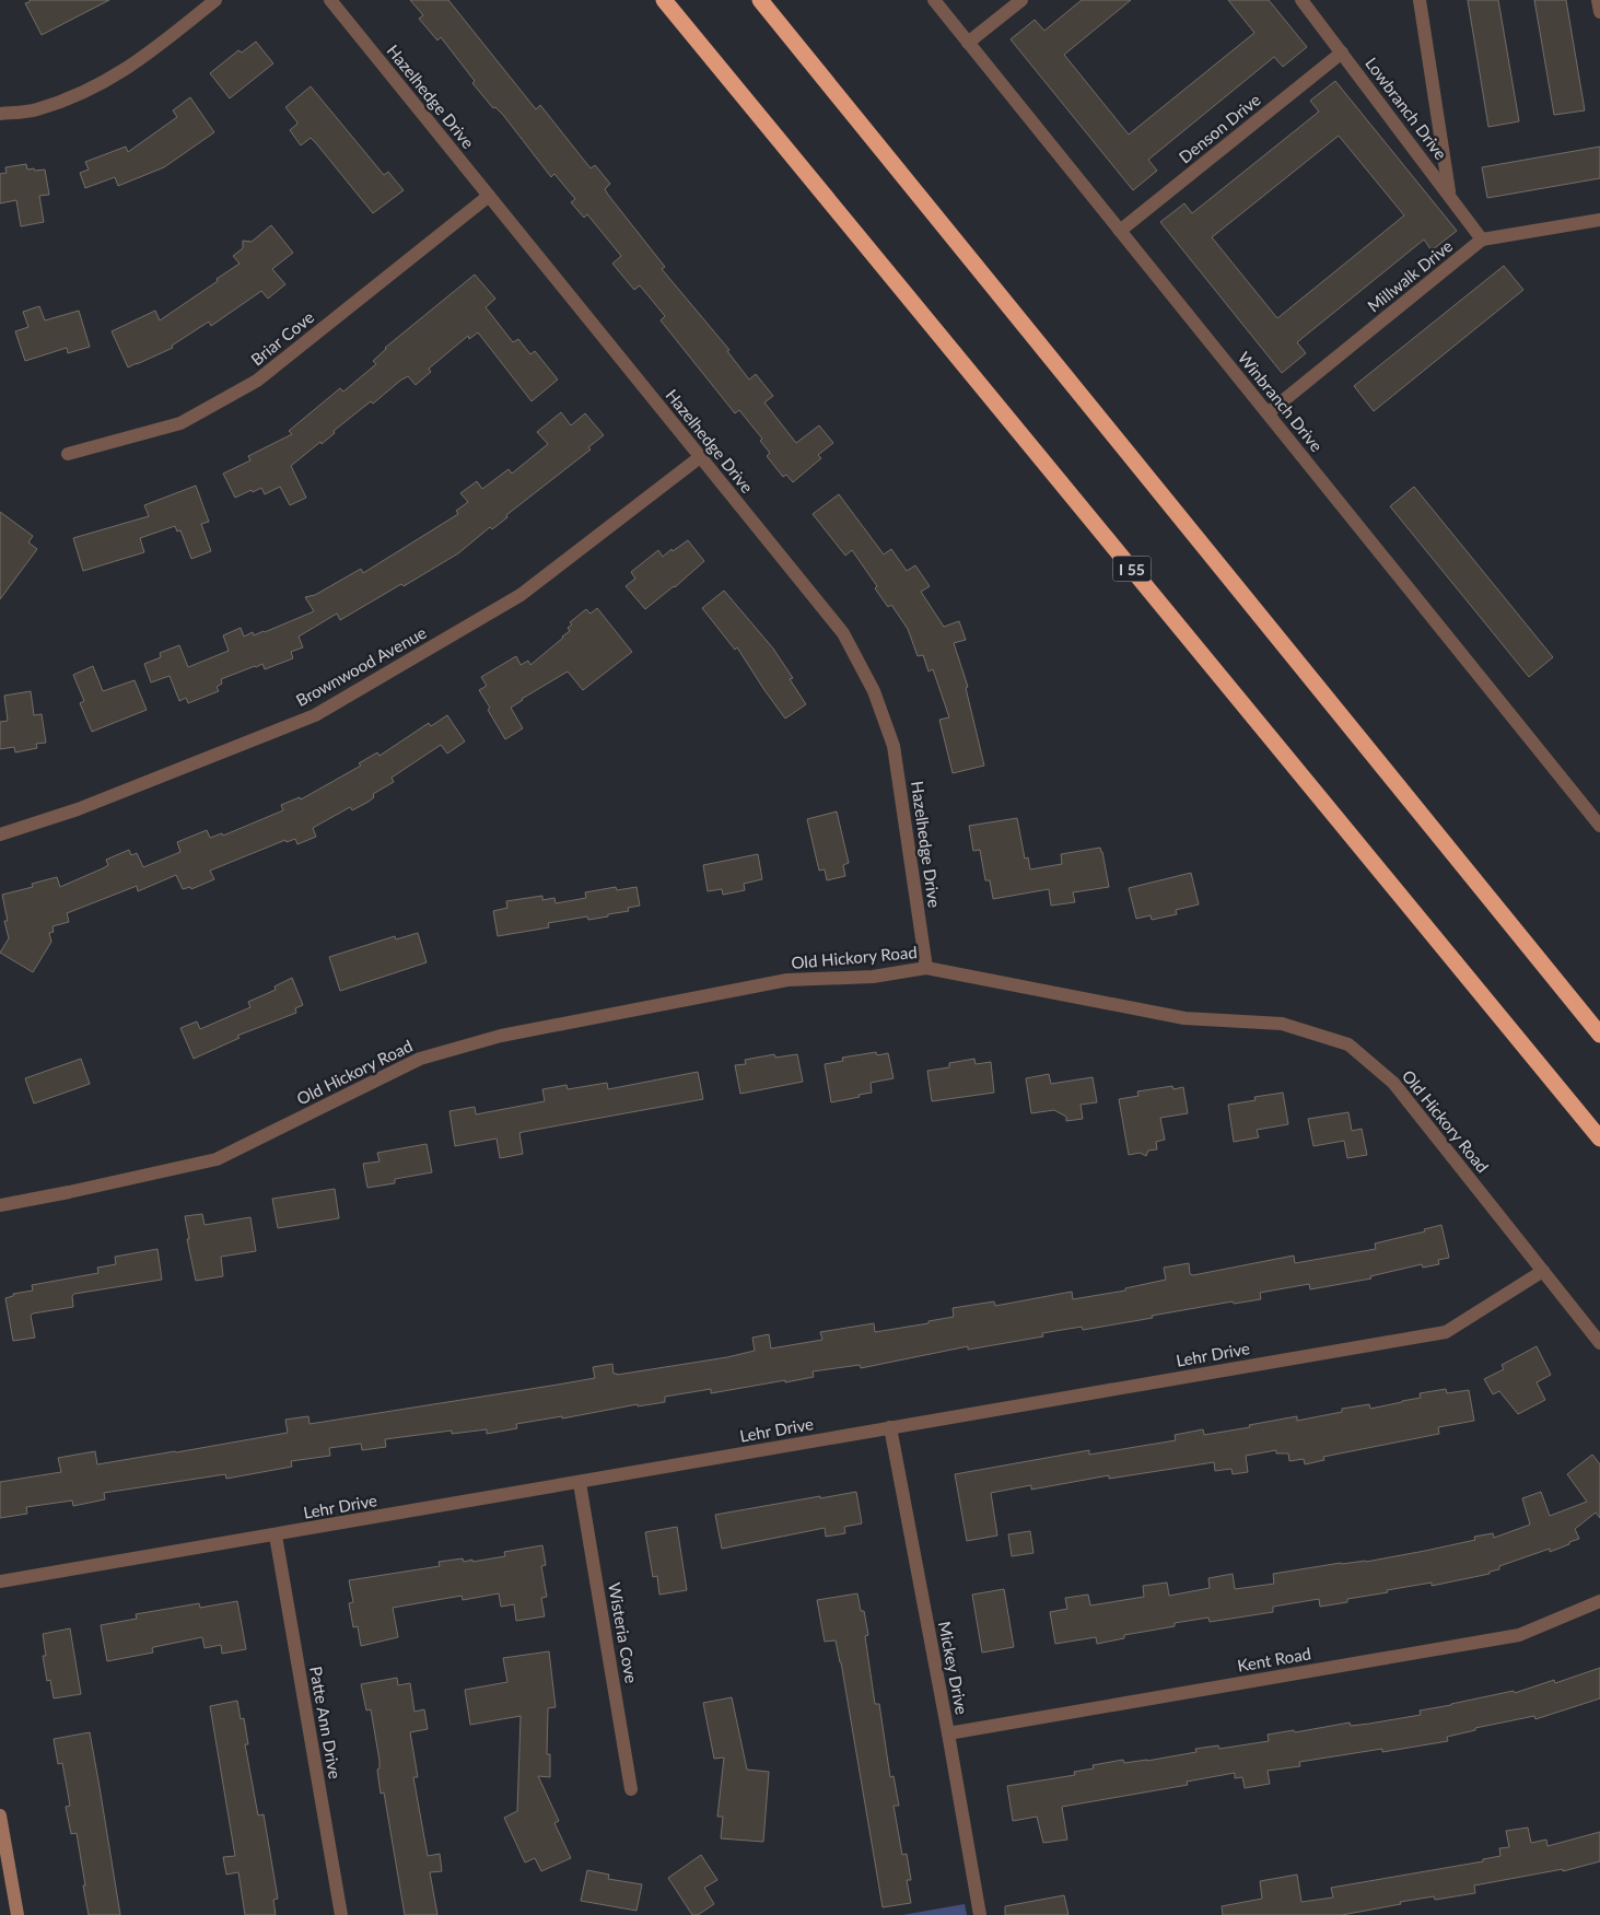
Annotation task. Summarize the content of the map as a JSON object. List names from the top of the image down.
{
  "streets": {
    "highway": ["I 55"],
    "street": [
      "Hazelhedge Drive",
      "Lowbranch Drive",
      "Denson Drive",
      "Millwalk Drive",
      "Briar Cove",
      "Winbranch Drive",
      "Brownwood Avenue",
      "Old Hickory Road",
      "Lehr Drive",
      "Wisteria Cove",
      "Kent Road",
      "Mickey Drive",
      "Patte Ann Drive"
    ]
  },
  "crossings": [
    ["Hazelhedge Drive", "Briar Cove"],
    ["Hazelhedge Drive", "Brownwood Avenue"],
    ["Hazelhedge Drive", "Old Hickory Road"],
    ["Lowbranch Drive", "Denson Drive"],
    ["Lowbranch Drive", "Millwalk Drive"],
    ["Denson Drive", "Winbranch Drive"],
    ["Millwalk Drive", "Winbranch Drive"],
    ["Old Hickory Road", "Lehr Drive"],
    ["Lehr Drive", "Wisteria Cove"],
    ["Lehr Drive", "Mickey Drive"],
    ["Lehr Drive", "Patte Ann Drive"],
    ["Kent Road", "Mickey Drive"]
  ]
}
